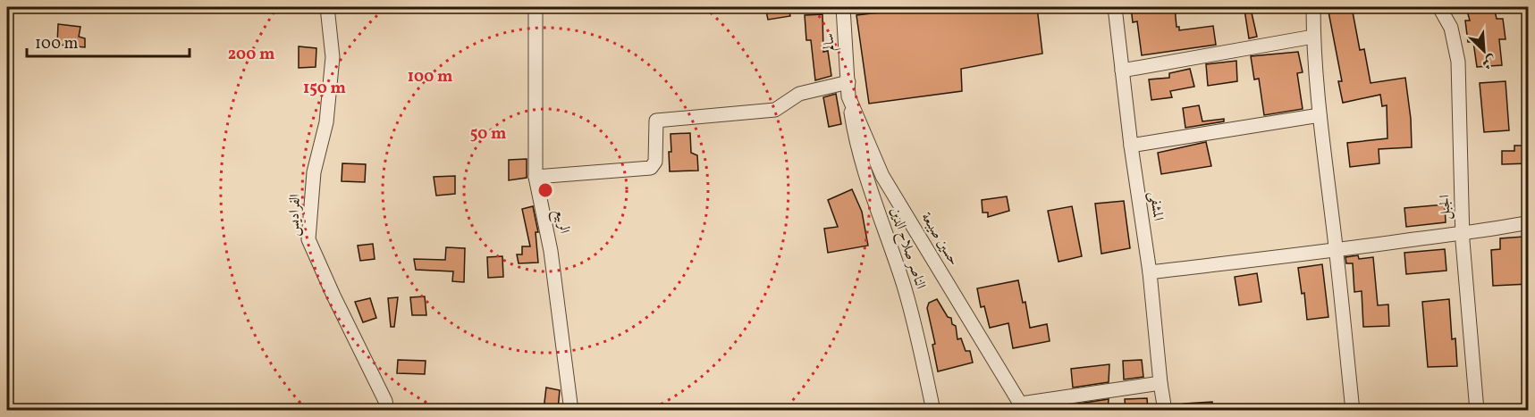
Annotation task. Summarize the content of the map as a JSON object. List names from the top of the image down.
{
  "streets": {
    "street": [
      "سالم",
      "المشفى",
      "الجبل",
      "الفراديس",
      "الربيع",
      "حسين صيبعة",
      "الناصر صلاح الدين"
    ]
  },
  "crossings": [
    ["سالم", "حسين صيبعة"],
    ["حسين صيبعة", "الناصر صلاح الدين"]
  ],
  "scale_bar": "100 m",
  "north": "bottom right",
  "rings": [
    "200 m",
    "100 m",
    "150 m",
    "50 m"
  ]
}
